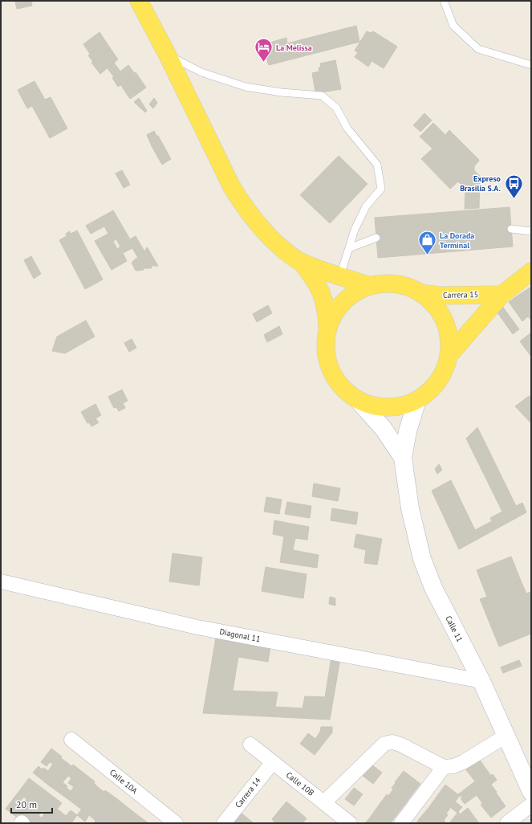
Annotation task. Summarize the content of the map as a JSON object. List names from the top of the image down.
{
  "streets": {
    "main road": ["Carrera 15", "Calle 11"],
    "street": [
      "Diagonal 11",
      "Calle 10A",
      "Calle 10B",
      "Carrera 14"
    ]
  },
  "crossings": [
    ["Calle 11", "Diagonal 11"],
    ["Calle 10B", "Carrera 14"]
  ],
  "places": {
    "hotel": ["La Melissa"],
    "bus stop": ["Expreso Brasilia S.A."],
    "shop": ["La Dorada Terminal"]
  },
  "scale_bar": "20 m"
}
